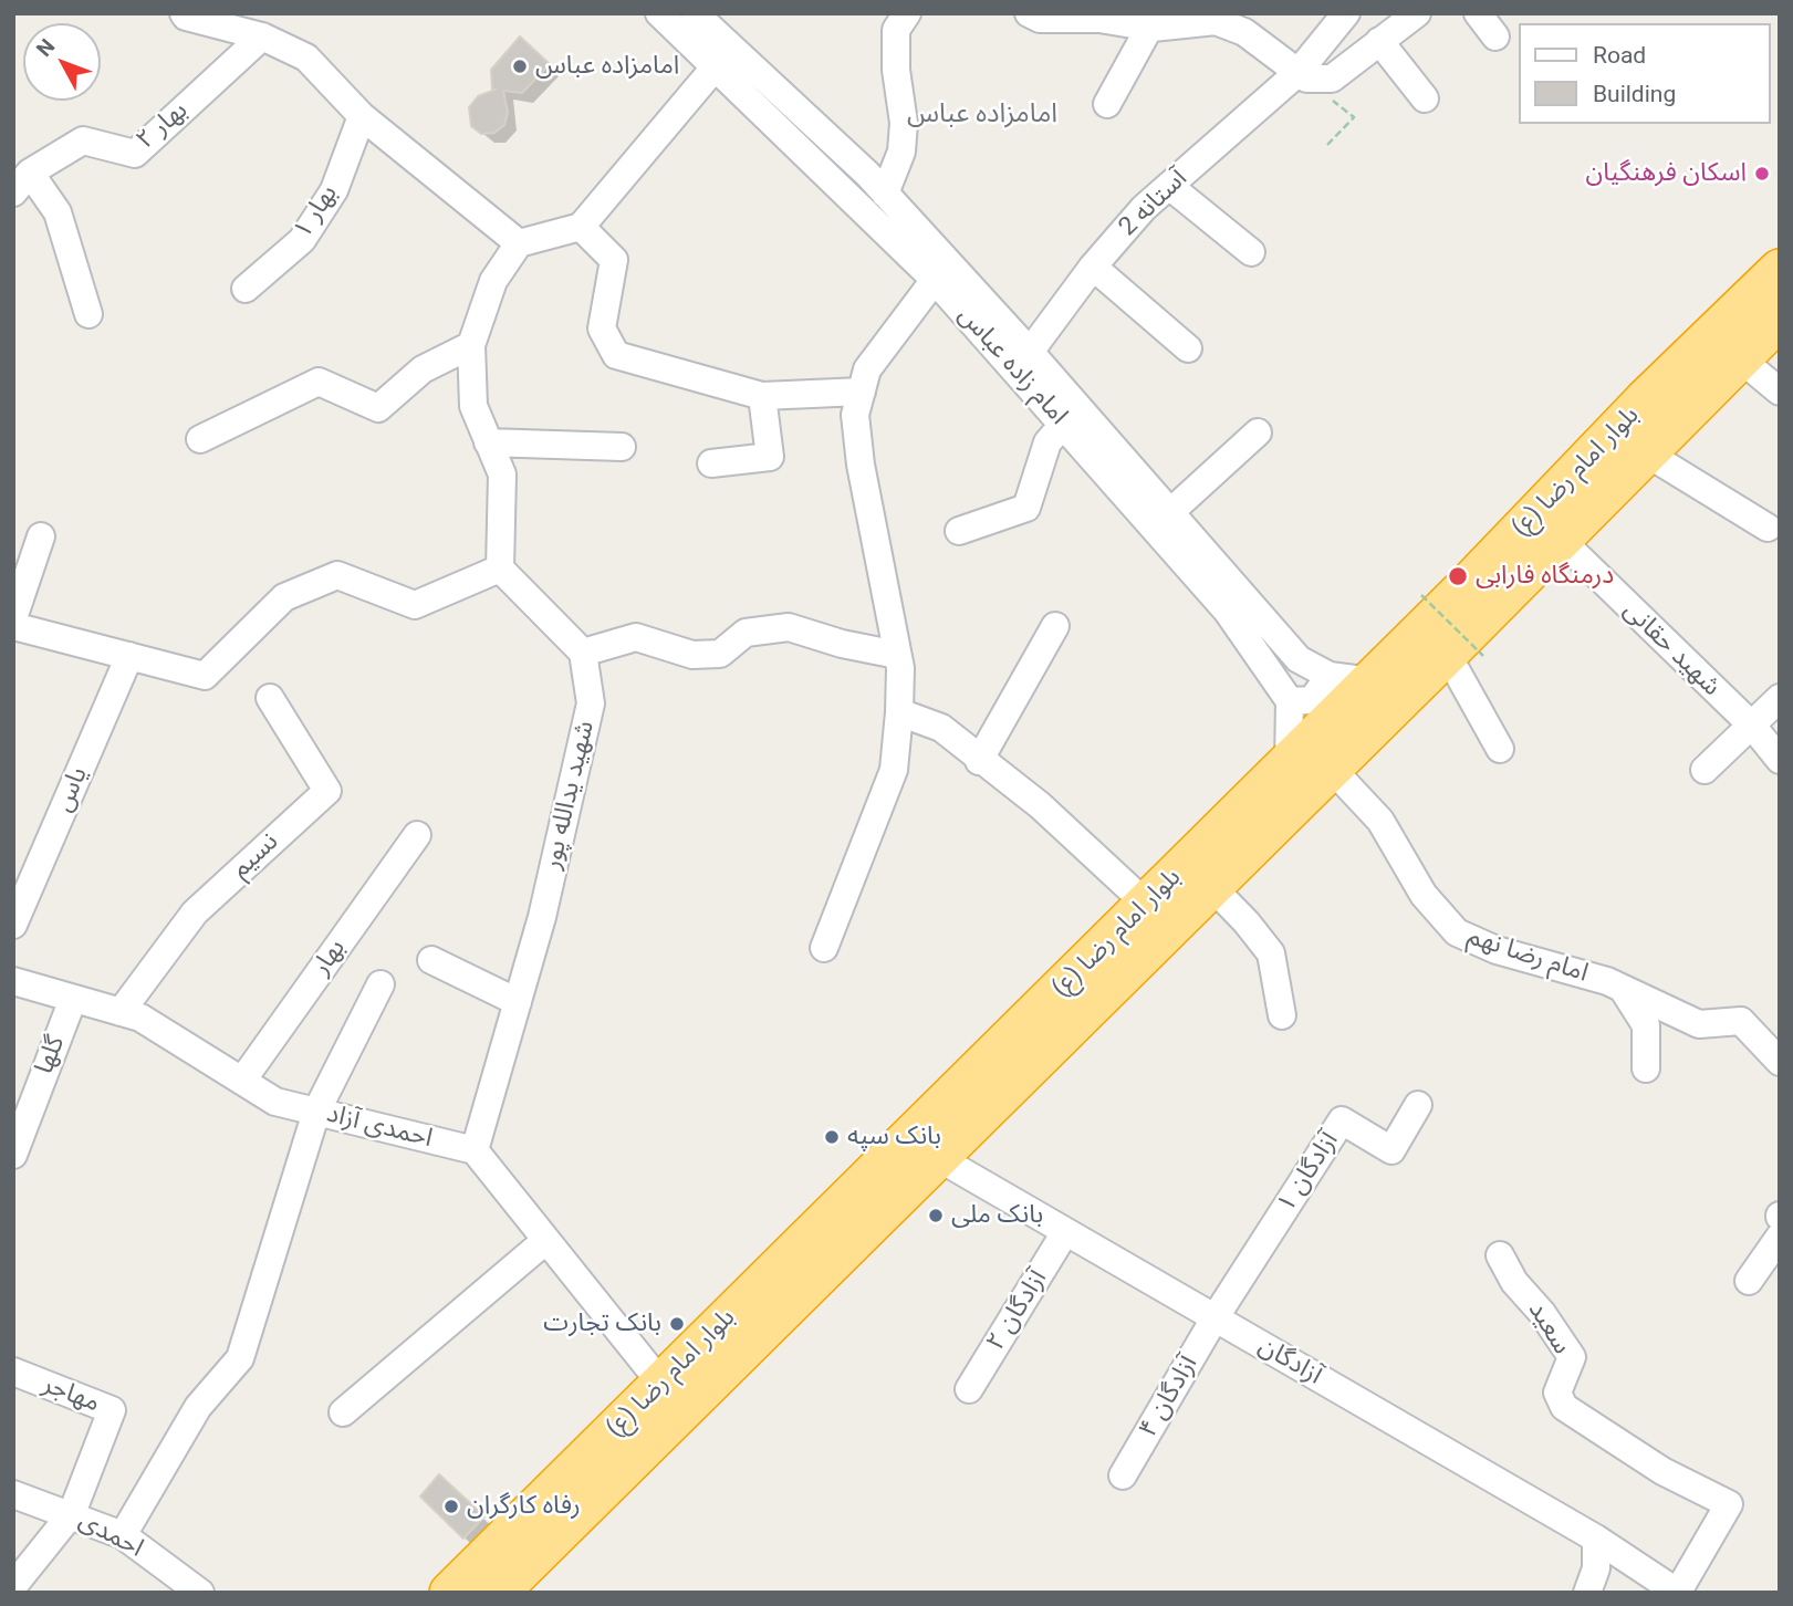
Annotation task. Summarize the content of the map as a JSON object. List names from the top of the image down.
{
  "streets": {
    "highway": ["بلوار امام رضا (ع)"],
    "street": [
      "بهار ۲",
      "آستانه 2",
      "بهار ۱",
      "امام زاده عباس",
      "شهید حقانی",
      "یاس",
      "شهید یدالله پور",
      "نسیم",
      "امام رضا نهم",
      "بهار",
      "گلها",
      "احمدی آزاد",
      "آزادگان ۱",
      "آزادگان ۲",
      "سعید",
      "آزادگان",
      "مهاجر",
      "آزادگان ۴",
      "احمدی"
    ]
  },
  "crossings": [
    ["آستانه 2", "امام زاده عباس"],
    ["امام زاده عباس", "بلوار امام رضا (ع)"],
    ["بلوار امام رضا (ع)", "شهید حقانی"],
    ["بلوار امام رضا (ع)", "امام رضا نهم"],
    ["بلوار امام رضا (ع)", "آزادگان"],
    ["شهید یدالله پور", "احمدی آزاد"],
    ["نسیم", "احمدی آزاد"],
    ["بهار", "احمدی آزاد"],
    ["گلها", "احمدی آزاد"],
    ["آزادگان ۱", "آزادگان"],
    ["آزادگان ۱", "آزادگان ۴"],
    ["آزادگان ۲", "آزادگان"],
    ["سعید", "آزادگان"],
    ["آزادگان", "آزادگان ۴"],
    ["مهاجر", "احمدی"]
  ],
  "districts": ["امامزاده عباس"],
  "places": [
    "امامزاده عباس",
    "اسکان فرهنگیان",
    "درمنگاه فارابی",
    "بانک سپه",
    "بانک ملی",
    "بانک تجارت",
    "رفاه کارگران"
  ],
  "legend": ["Road", "Building"],
  "north": "top left"
}
